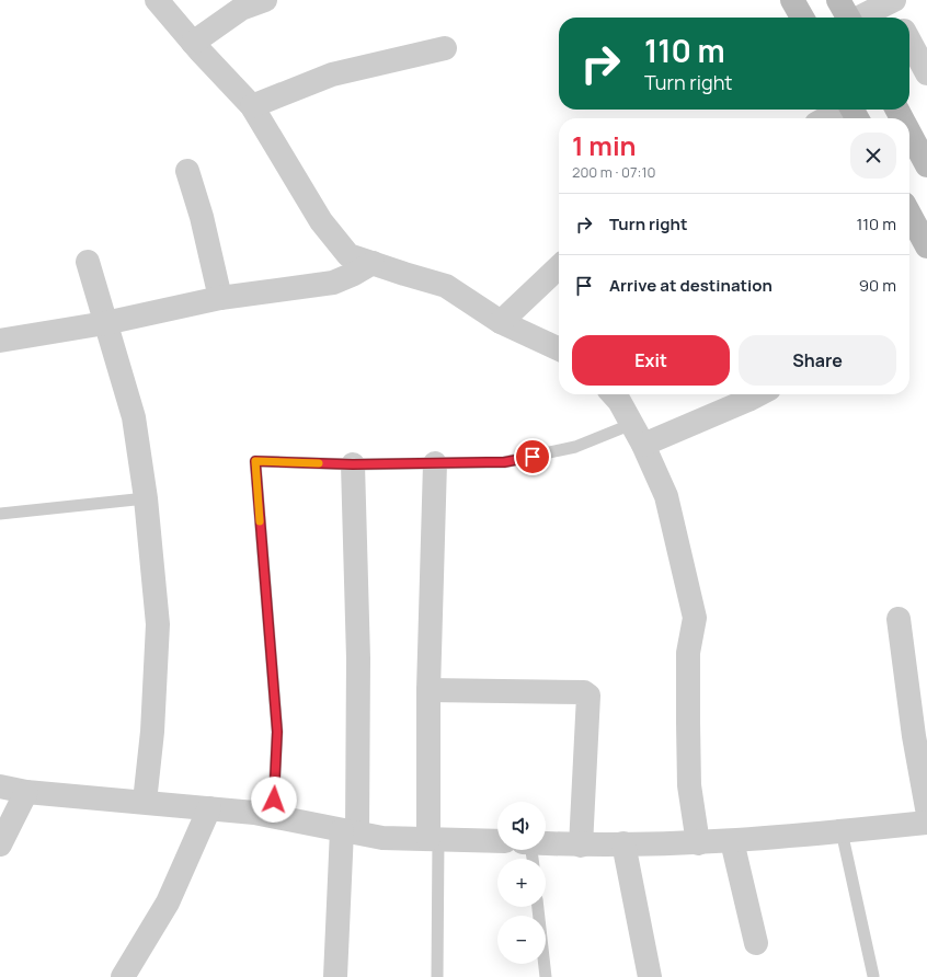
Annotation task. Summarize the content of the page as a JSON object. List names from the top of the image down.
{
  "page": {
    "turn": ["110 m", "Turn right"],
    "heading": ["1 min", "200 m · 07:10"],
    "list": [
      {
        "name": "Turn right",
        "value": "110 m"
      },
      {
        "name": "Arrive at destination",
        "value": "90 m"
      }
    ],
    "buttons": ["Exit", "Share"],
    "map_buttons": ["+", "−"]
  }
}
